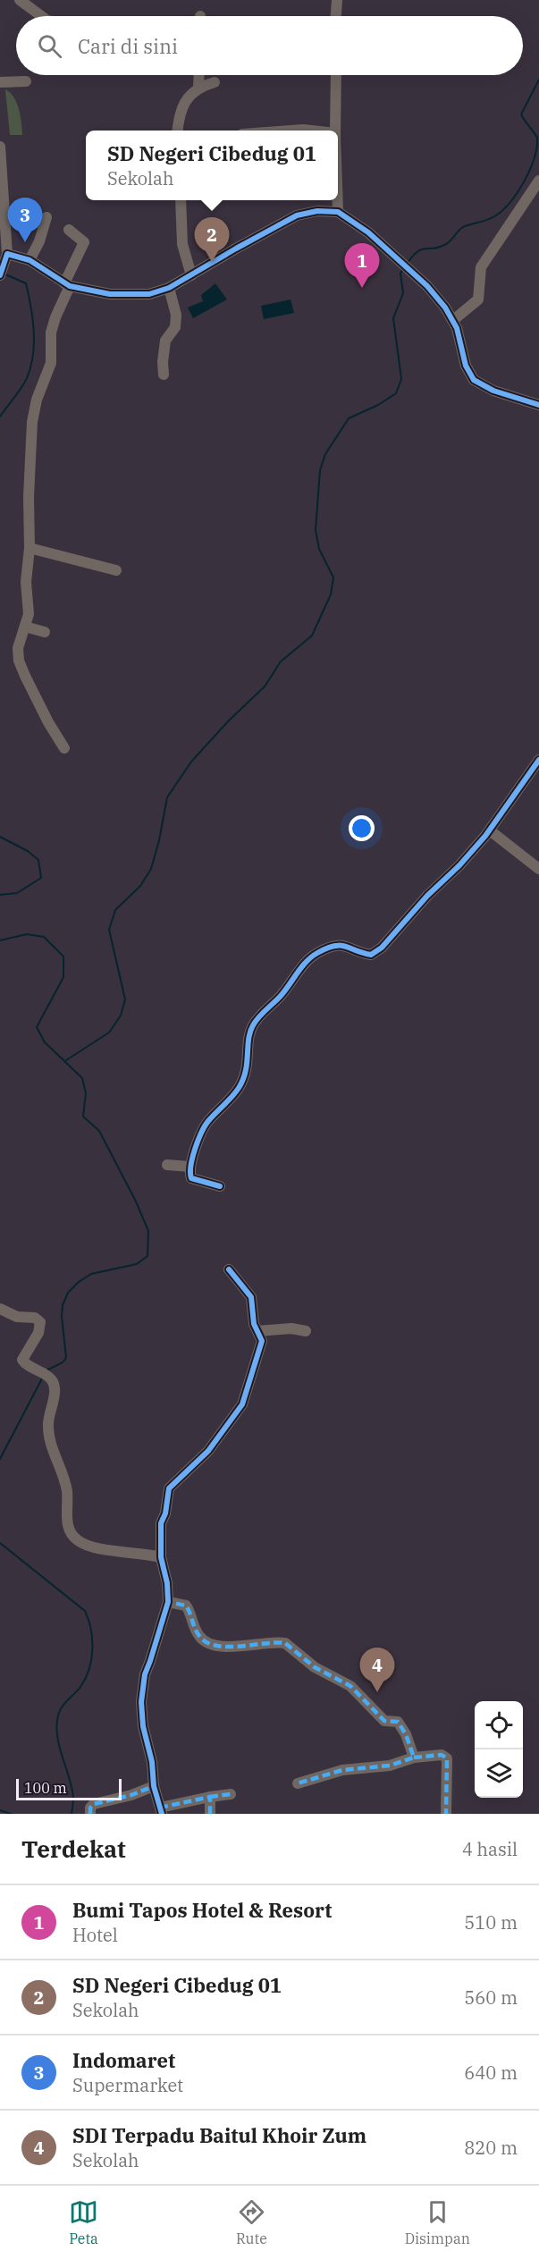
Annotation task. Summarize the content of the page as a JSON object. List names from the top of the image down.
{
  "scale_bar": "100 m",
  "page": {
    "search": "Cari di sini",
    "popup": ["SD Negeri Cibedug 01", "Sekolah"],
    "pins": [
      "3",
      "2",
      "1",
      "4"
    ],
    "scale": "100 m",
    "heading": ["Terdekat", "4 hasil"],
    "list": [
      {
        "mark": "1",
        "name": "Bumi Tapos Hotel & Resort",
        "note": "Hotel",
        "value": "510 m"
      },
      {
        "mark": "2",
        "name": "SD Negeri Cibedug 01",
        "note": "Sekolah",
        "value": "560 m"
      },
      {
        "mark": "3",
        "name": "Indomaret",
        "note": "Supermarket",
        "value": "640 m"
      },
      {
        "mark": "4",
        "name": "SDI Terpadu Baitul Khoir Zum",
        "note": "Sekolah",
        "value": "820 m"
      }
    ],
    "nav": ["Peta", "Rute", "Disimpan"]
  }
}
